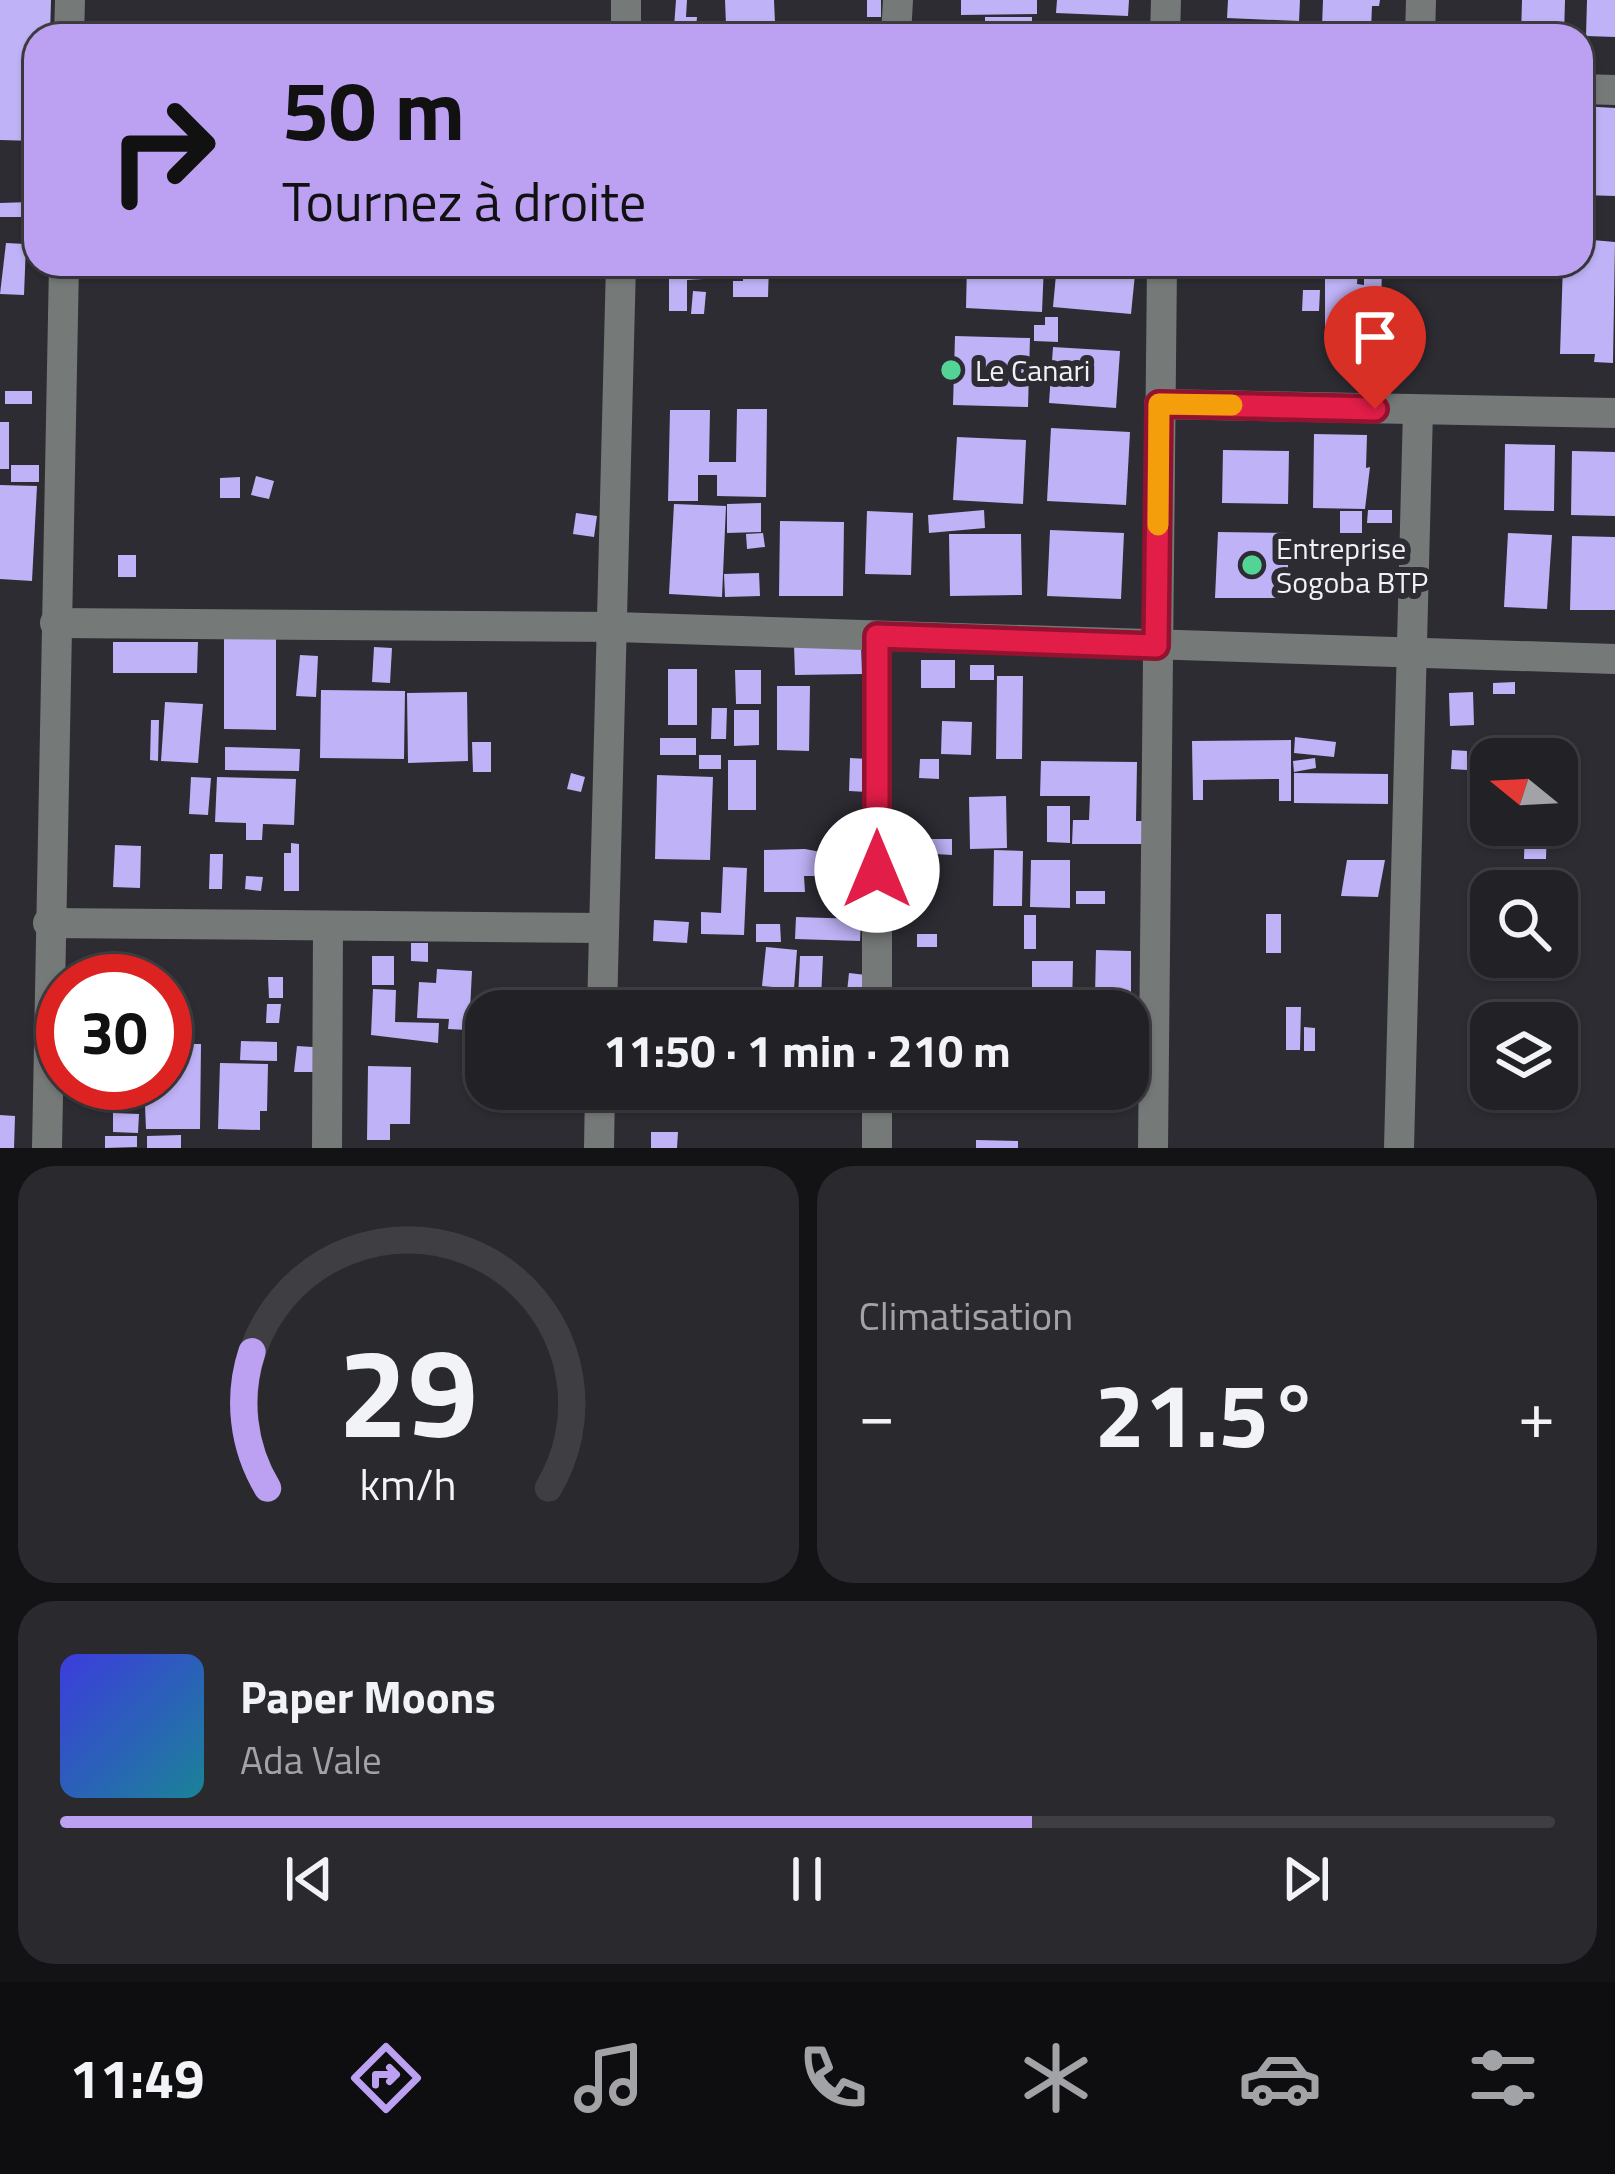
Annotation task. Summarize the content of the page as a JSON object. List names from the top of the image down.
{
  "places": ["Le Canari", "Entreprise Sogoba BTP"],
  "north": "left",
  "page": {
    "turn": ["50 m", "Tournez à droite"],
    "limit": "30",
    "trip": "11:50 · 1 min · 210 m",
    "tile": "Climatisation",
    "heat": ["−", "21.5°", "+"],
    "song": ["Paper Moons", "Ada Vale"],
    "tabs": "11:49",
    "gauge": ["29", "km/h"]
  }
}
